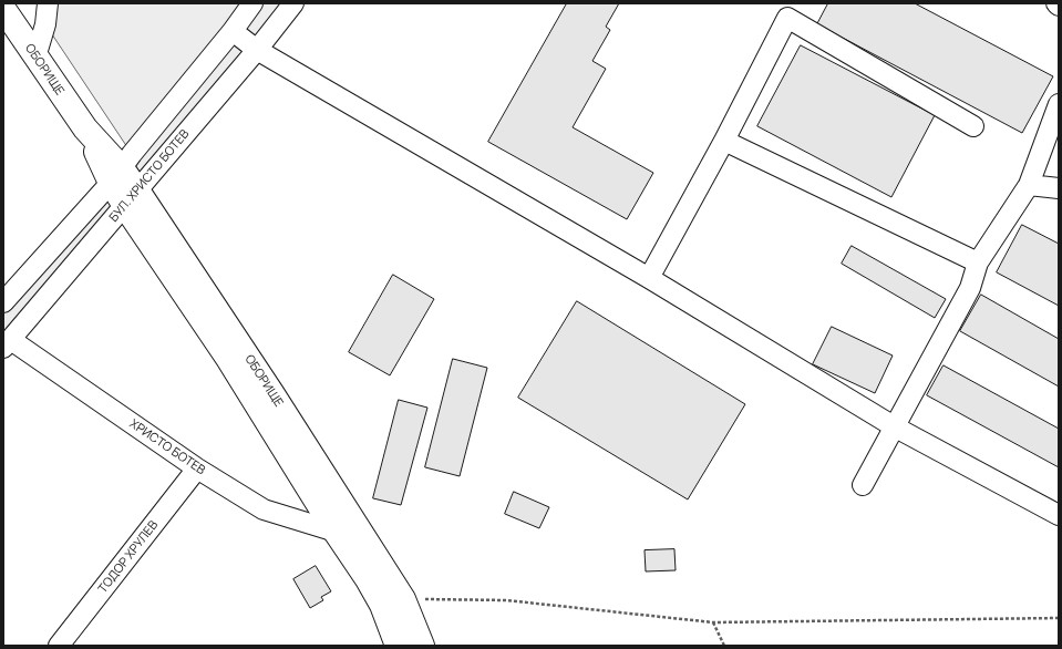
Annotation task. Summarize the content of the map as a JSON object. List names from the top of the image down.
{
  "streets": {
    "main road": ["ОБОРИЩЕ"],
    "street": ["БУЛ. ХРИСТО БОТЕВ", "ХРИСТО БОТЕВ", "ТОДОР ХРУЛЕВ"]
  },
  "crossings": [
    ["ОБОРИЩЕ", "БУЛ. ХРИСТО БОТЕВ"],
    ["ОБОРИЩЕ", "ХРИСТО БОТЕВ"],
    ["БУЛ. ХРИСТО БОТЕВ", "ХРИСТО БОТЕВ"],
    ["ХРИСТО БОТЕВ", "ТОДОР ХРУЛЕВ"]
  ]
}
